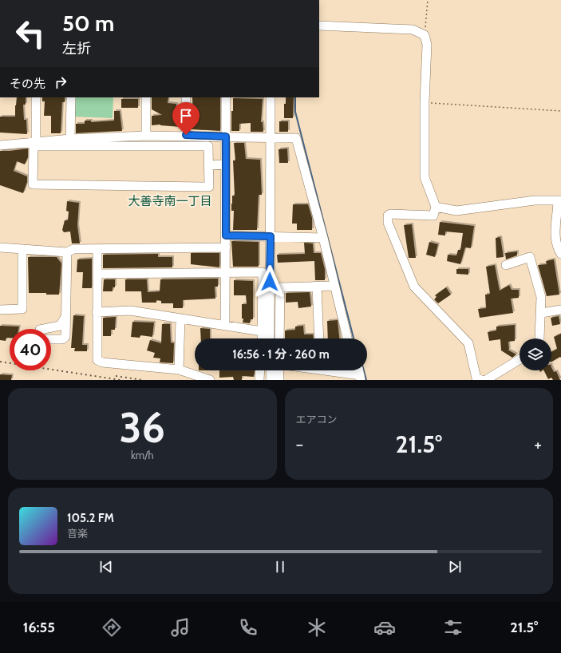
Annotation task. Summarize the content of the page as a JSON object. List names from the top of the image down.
{
  "districts": ["大善寺南一丁目"],
  "page": {
    "turn": ["50 m", "左折"],
    "then": "その先",
    "limit": "40",
    "trip": "16:56 · 1 分 · 260 m",
    "tile": [
      ["36", "km/h"],
      "エアコン"
    ],
    "heat": ["−", "21.5°", "+"],
    "song": ["105.2 FM", "音楽"],
    "tabs": ["16:55", "21.5°"]
  }
}
